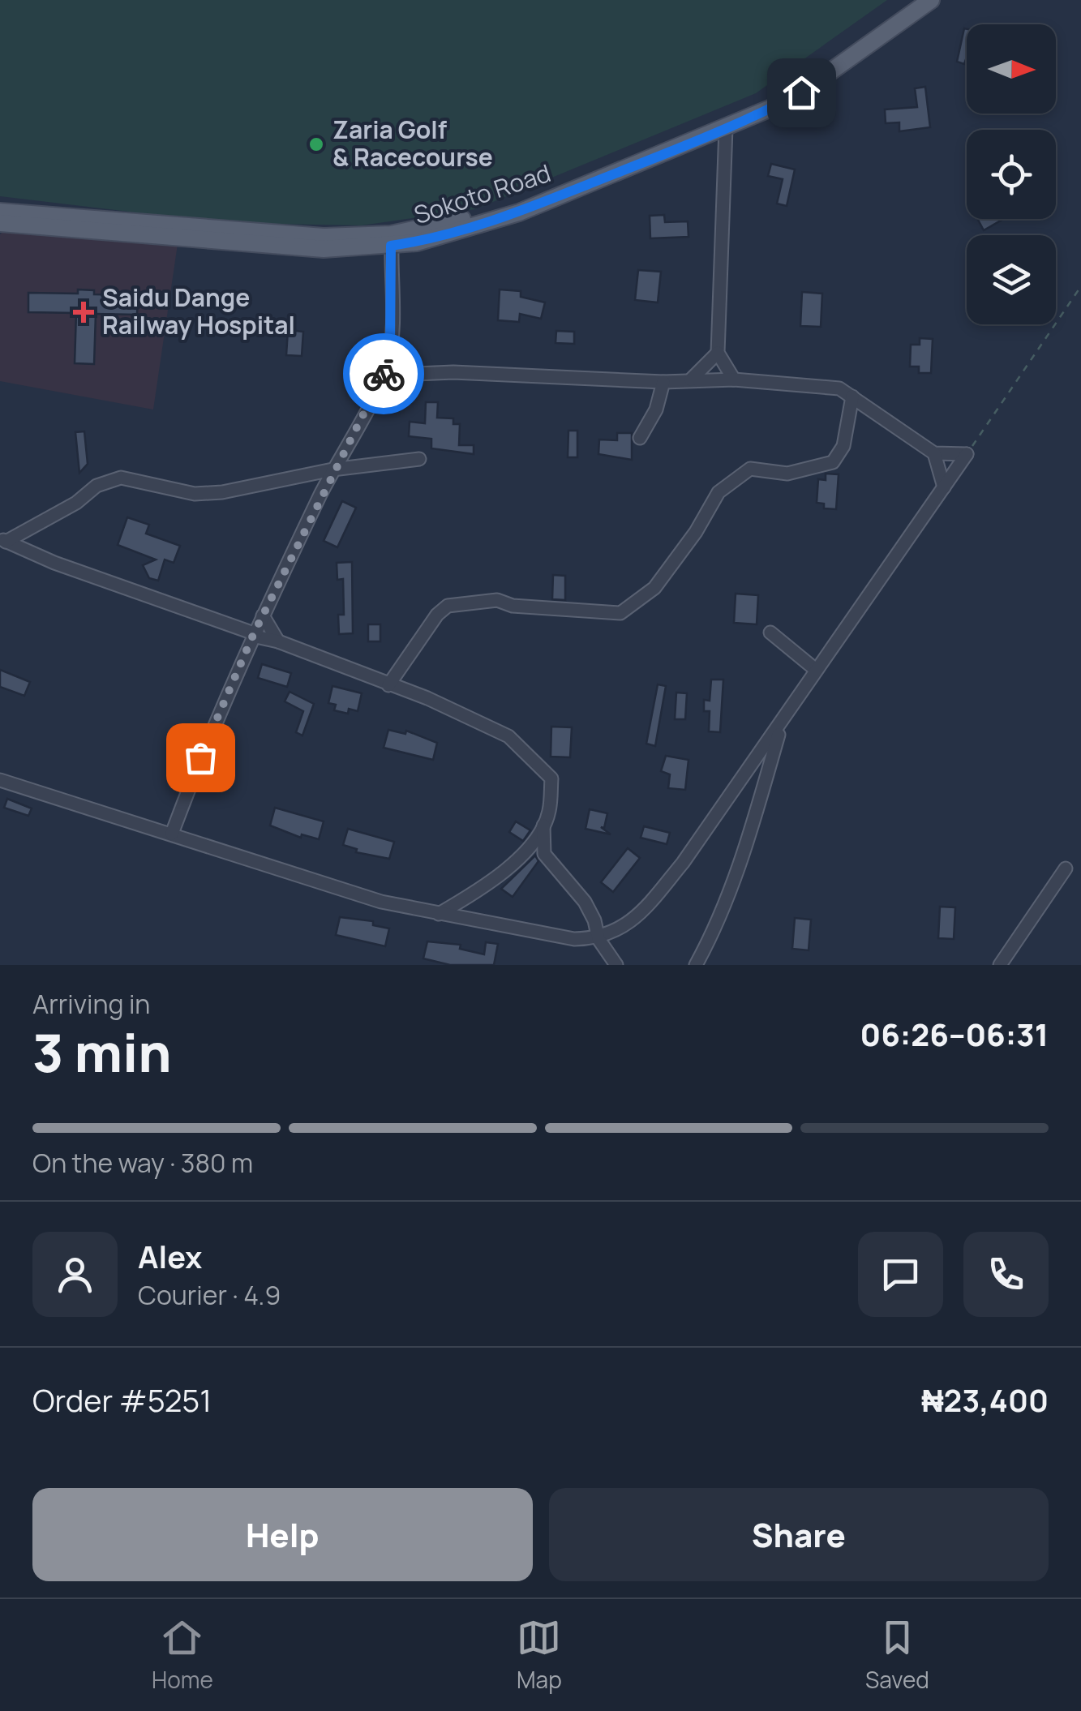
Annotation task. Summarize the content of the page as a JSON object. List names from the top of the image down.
{
  "streets": {
    "main road": ["Sokoto Road"]
  },
  "places": {
    "other": ["Zaria Golf & Racecourse"],
    "health": ["Saidu Dange Railway Hospital"]
  },
  "north": "right",
  "page": {
    "heading": ["3 min", "Arriving in", "06:26–06:31"],
    "panel": [
      "Alex",
      "Courier · 4.9",
      "Order #5251",
      "₦23,400"
    ],
    "bar": "On the way · 380 m",
    "buttons": ["Help", "Share"],
    "tabs": ["Home", "Map", "Saved"]
  }
}
